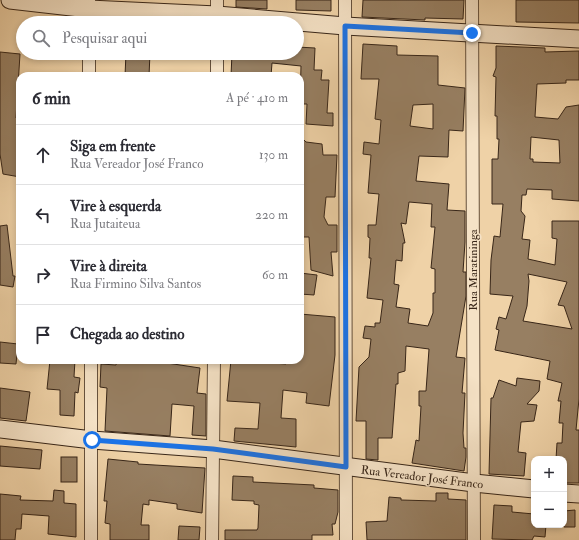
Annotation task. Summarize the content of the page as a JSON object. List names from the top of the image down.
{
  "streets": {
    "street": ["Rua Maratininga", "Rua Vereador José Franco"]
  },
  "crossings": [
    ["Rua Maratininga", "Rua Vereador José Franco"]
  ],
  "page": {
    "search": "Pesquisar aqui",
    "heading": ["6 min", "A pé · 410 m"],
    "list": [
      ["Siga em frente", "Rua Vereador José Franco", "130 m"],
      ["Vire à esquerda", "Rua Jutaiteua", "220 m"],
      ["Vire à direita", "Rua Firmino Silva Santos", "60 m"],
      "Chegada ao destino"
    ],
    "map_buttons": ["+", "−"]
  }
}
